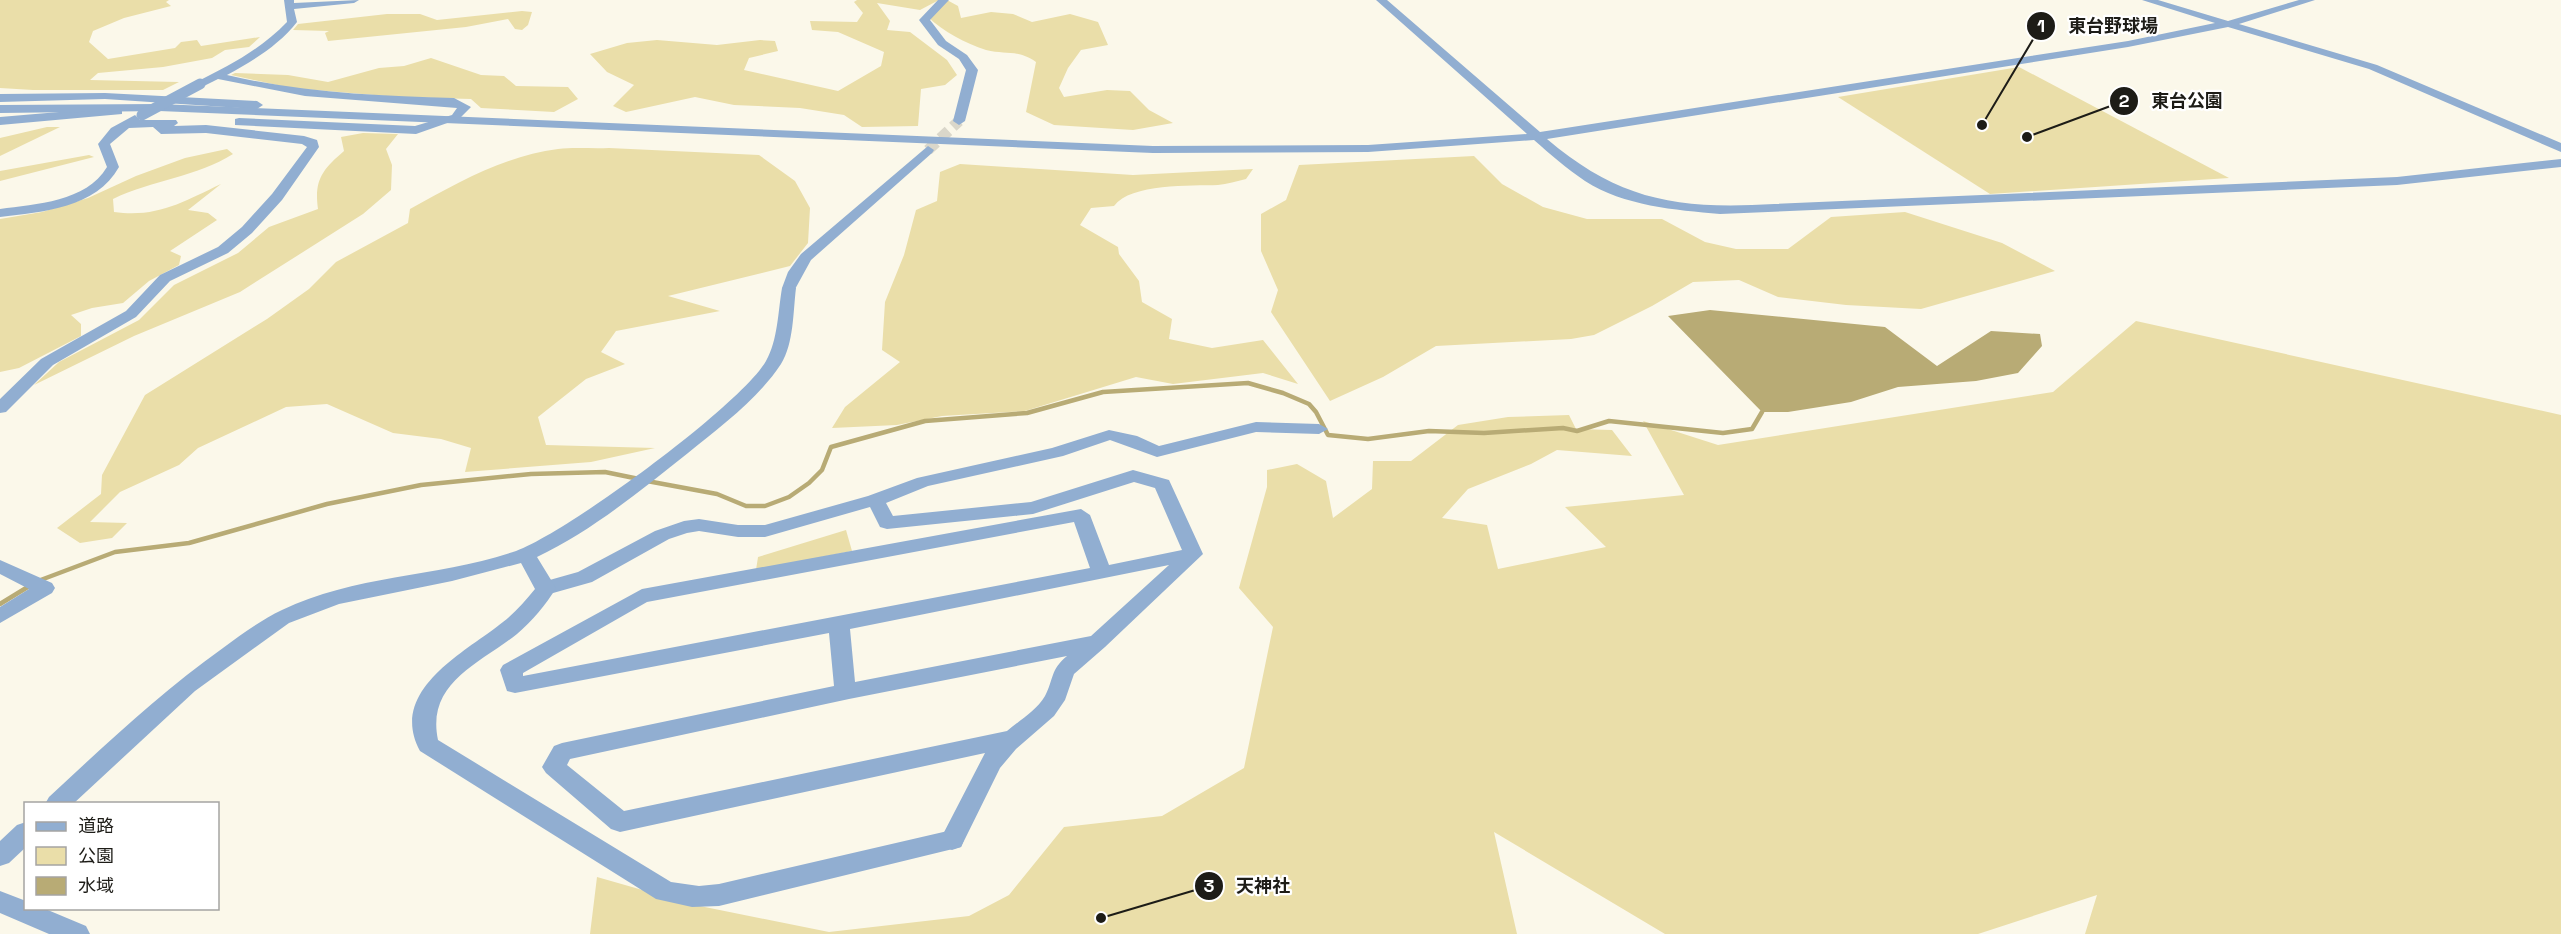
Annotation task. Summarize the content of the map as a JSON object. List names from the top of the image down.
{
  "places": ["東台野球場", "東台公園", "天神社"],
  "legend": ["道路", "公園", "水域"]
}
